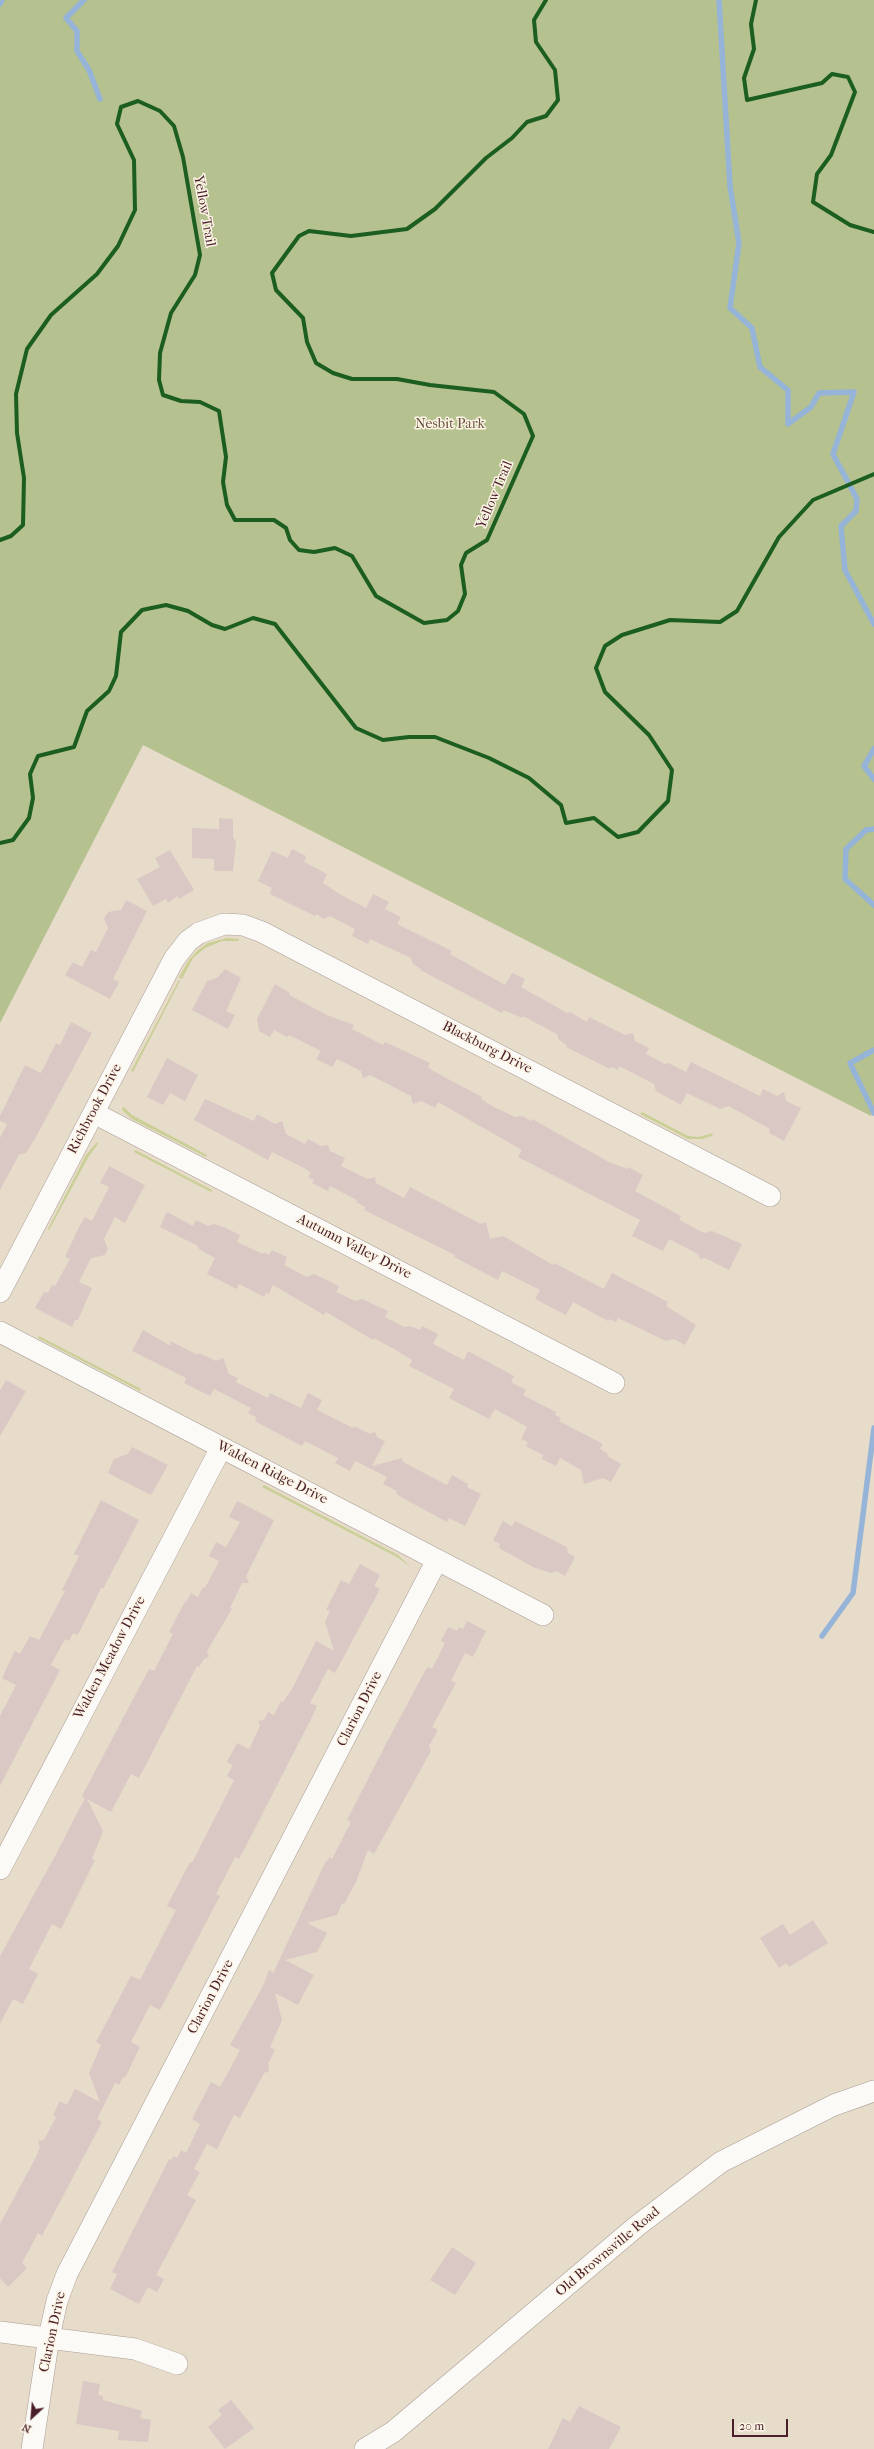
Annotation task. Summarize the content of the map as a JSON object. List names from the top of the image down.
{
  "streets": {
    "street": [
      "Blackburg Drive",
      "Richbrook Drive",
      "Autumn Valley Drive",
      "Walden Ridge Drive",
      "Walden Meadow Drive",
      "Clarion Drive",
      "Old Brownsville Road"
    ],
    "cycle path": ["Yellow Trail"]
  },
  "crossings": [
    ["Blackburg Drive", "Richbrook Drive"],
    ["Richbrook Drive", "Autumn Valley Drive"],
    ["Walden Ridge Drive", "Walden Meadow Drive"],
    ["Walden Ridge Drive", "Clarion Drive"]
  ],
  "parks": ["Nesbit Park"],
  "scale_bar": "20 m",
  "north": "bottom left"
}
